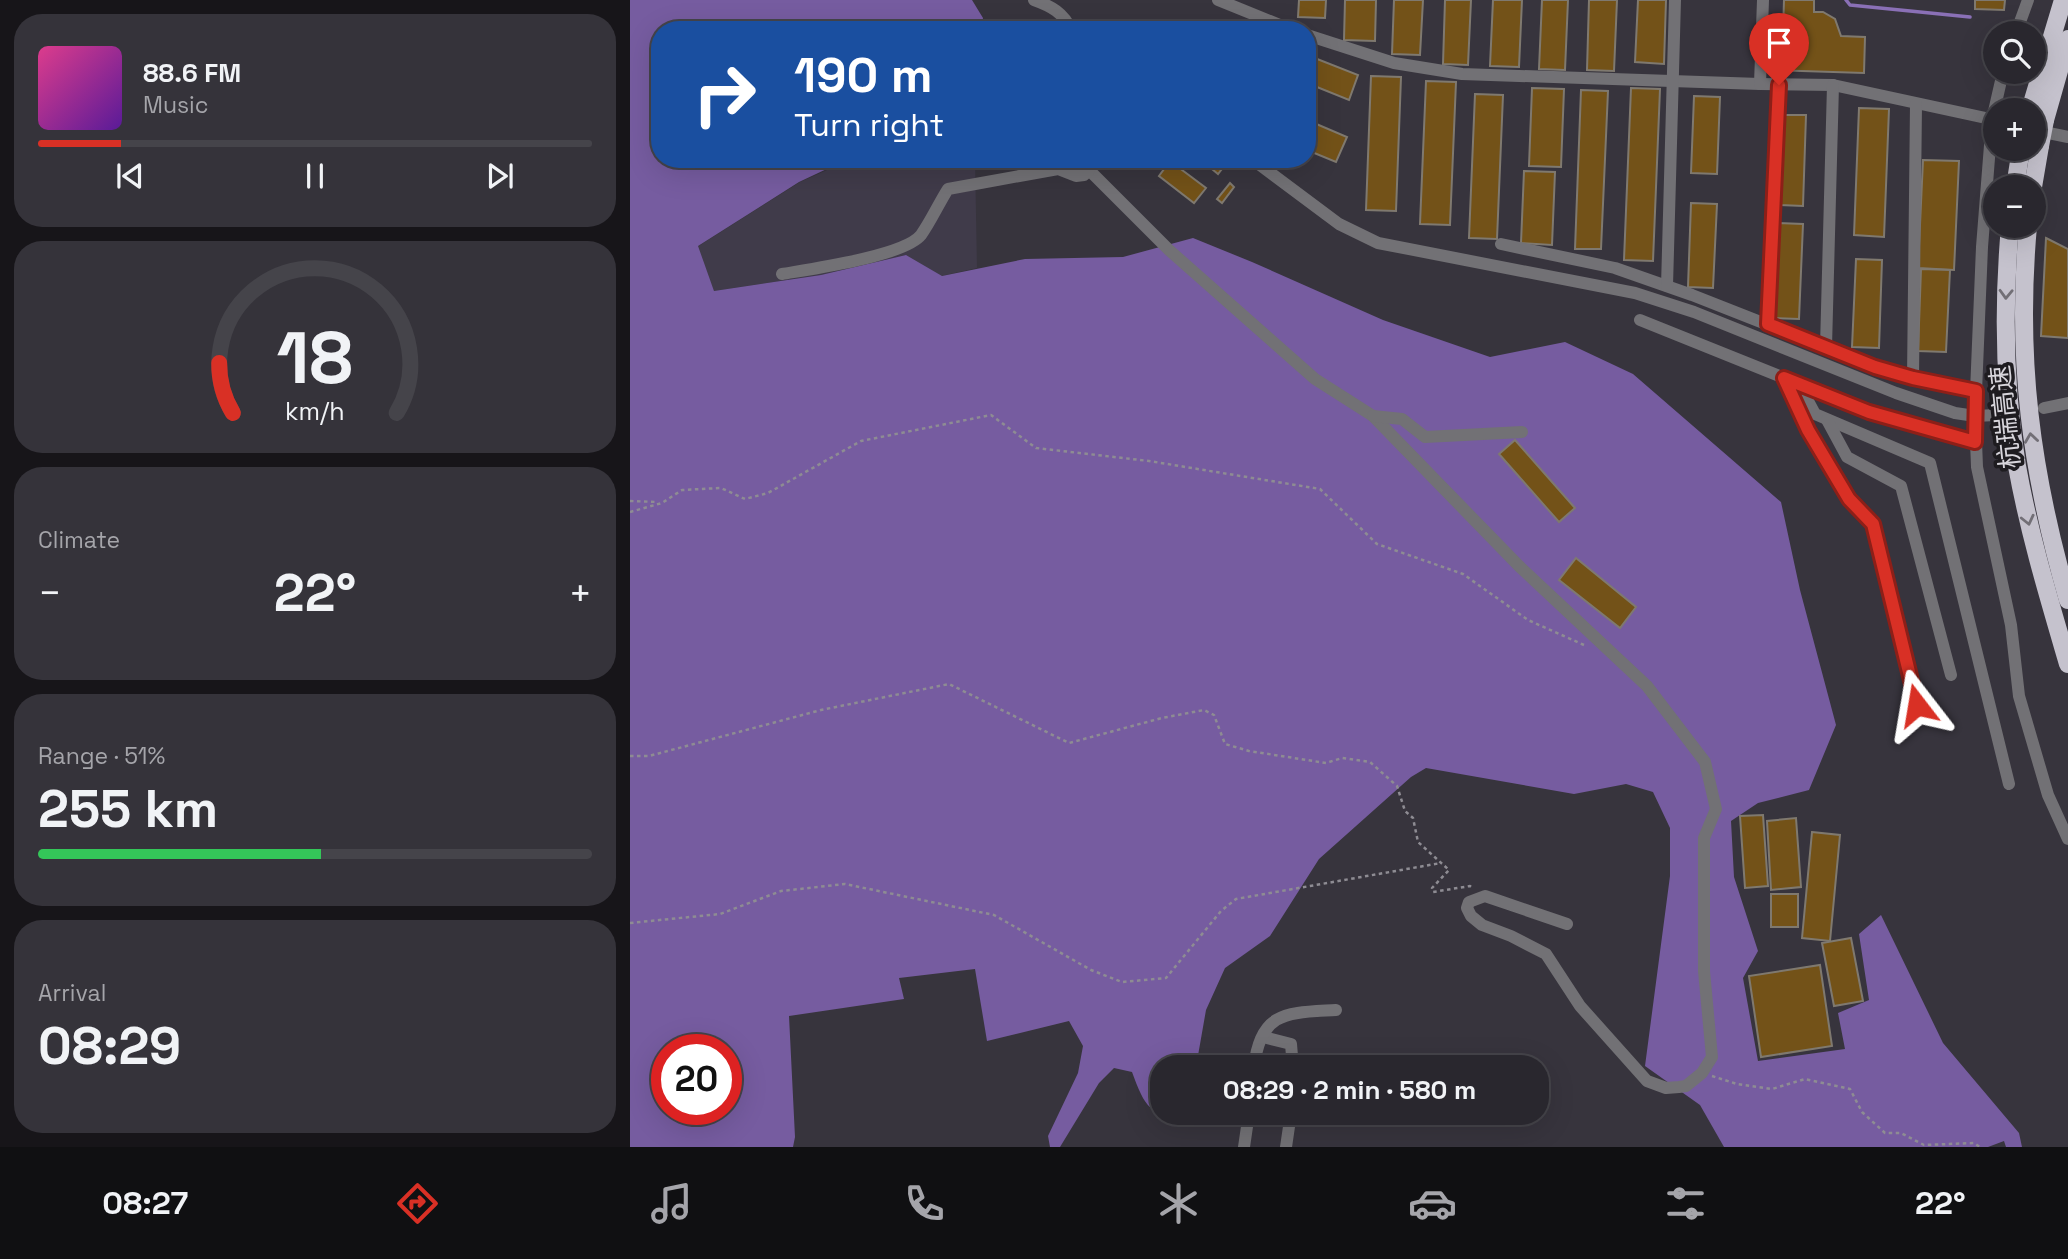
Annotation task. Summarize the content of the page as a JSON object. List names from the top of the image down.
{
  "streets": {
    "highway": ["杭瑞高速"]
  },
  "page": {
    "map_buttons": ["+", "−"],
    "turn": ["190 m", "Turn right"],
    "song": ["88.6 FM", "Music"],
    "tile": [
      "Climate",
      ["Range · 51%", "255 km"],
      ["Arrival", "08:29"]
    ],
    "heat": ["−", "22°", "+"],
    "limit": "20",
    "trip": "08:29 · 2 min · 580 m",
    "tabs": ["08:27", "22°"],
    "gauge": ["18", "km/h"]
  }
}
